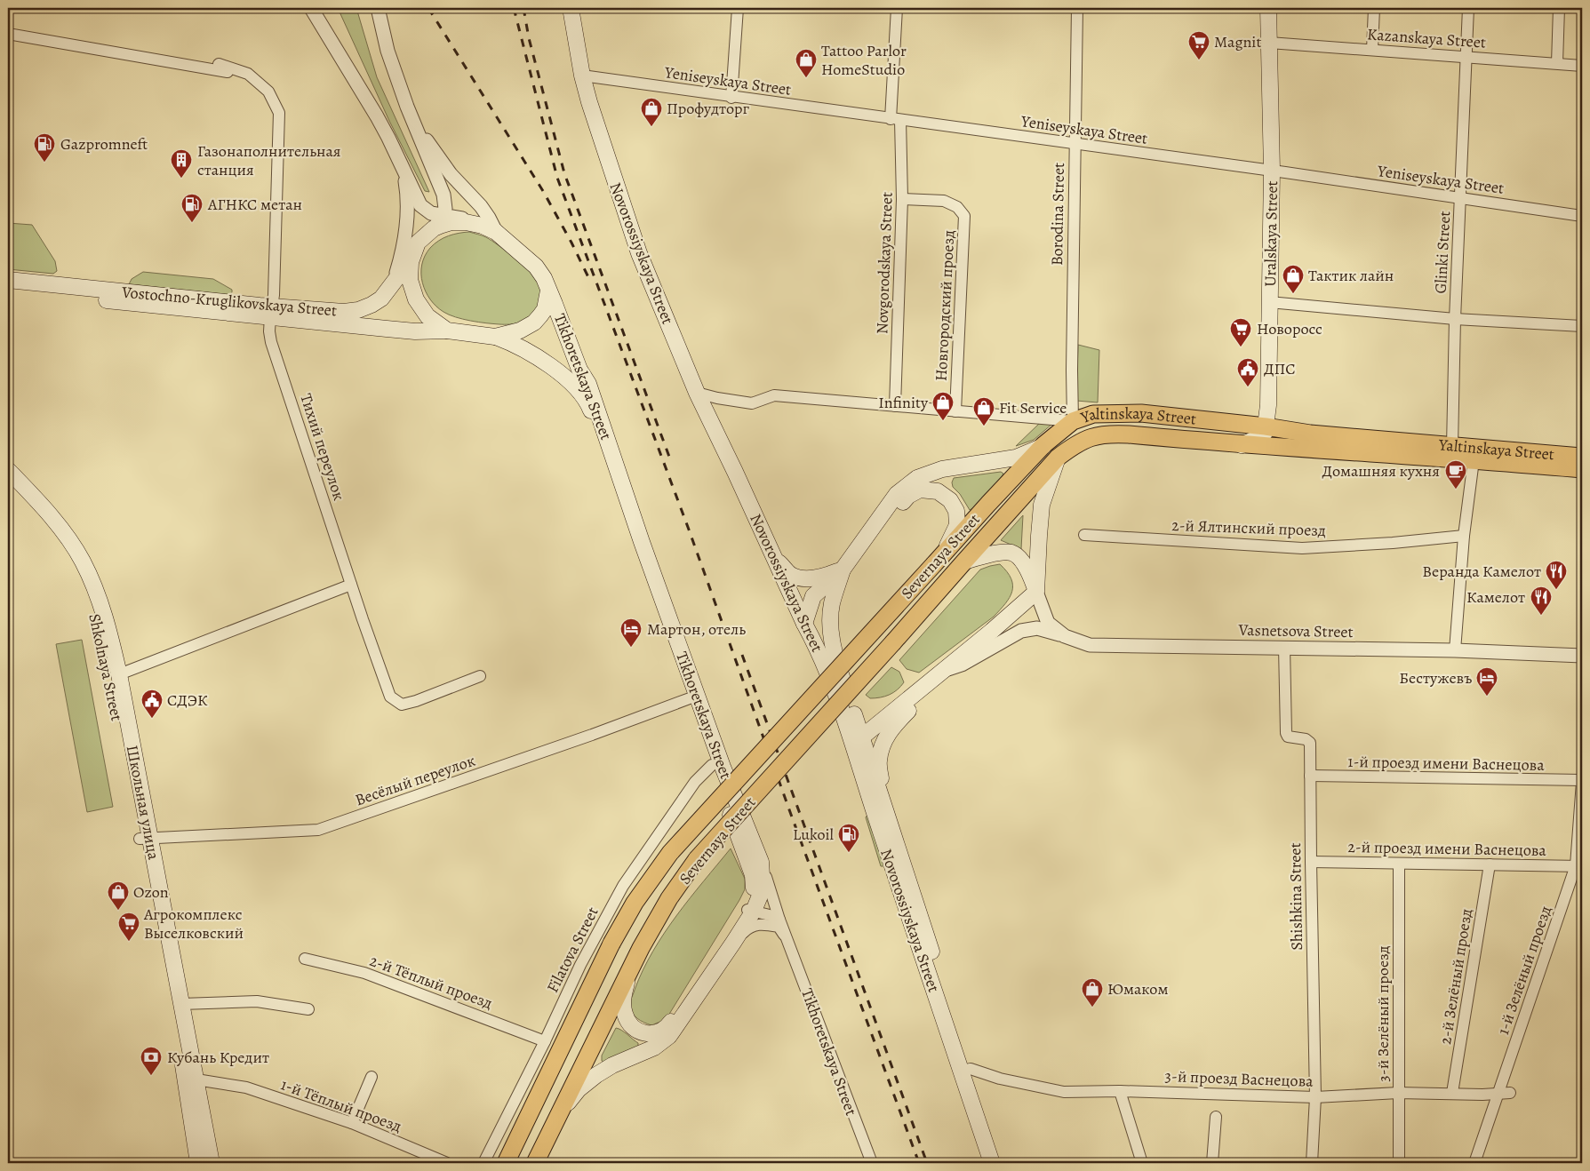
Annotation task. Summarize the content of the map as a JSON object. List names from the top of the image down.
{
  "streets": {
    "main road": [
      "Uralskaya Street",
      "Novorossiyskaya Street",
      "Vostochno-Kruglikovskaya Street",
      "Tikhoretskaya Street",
      "Yaltinskaya Street",
      "Severnaya Street",
      "Shkolnaya Street",
      "Школьная улица"
    ],
    "street": [
      "Kazanskaya Street",
      "Yeniseyskaya Street",
      "Borodina Street",
      "Glinki Street",
      "Novgorodskaya Street",
      "Новгородский проезд",
      "Тихий переулок",
      "2-й Ялтинский проезд",
      "Vasnetsova Street",
      "1-й проезд имени Васнецова",
      "Весёлый переулок",
      "2-й проезд имени Васнецова",
      "Shishkina Street",
      "Filatova Street",
      "1-й Зелёный проезд",
      "2-й Зелёный проезд",
      "2-й Тёплый проезд",
      "3-й Зелёный проезд",
      "3-й проезд Васнецова",
      "1-й Тёплый проезд"
    ]
  },
  "crossings": [
    ["Kazanskaya Street", "Uralskaya Street"],
    ["Kazanskaya Street", "Glinki Street"],
    ["Yeniseyskaya Street", "Borodina Street"],
    ["Yeniseyskaya Street", "Uralskaya Street"],
    ["Yeniseyskaya Street", "Glinki Street"],
    ["Yeniseyskaya Street", "Novorossiyskaya Street"],
    ["Yeniseyskaya Street", "Novgorodskaya Street"],
    ["Borodina Street", "Yaltinskaya Street"],
    ["Borodina Street", "Severnaya Street"],
    ["Uralskaya Street", "Yaltinskaya Street"],
    ["Glinki Street", "Yaltinskaya Street"],
    ["Novorossiyskaya Street", "Yaltinskaya Street"],
    ["Novorossiyskaya Street", "Severnaya Street"],
    ["Novorossiyskaya Street", "3-й проезд Васнецова"],
    ["Novgorodskaya Street", "Новгородский проезд"],
    ["Novgorodskaya Street", "Yaltinskaya Street"],
    ["Vostochno-Kruglikovskaya Street", "Tikhoretskaya Street"],
    ["Vostochno-Kruglikovskaya Street", "Тихий переулок"],
    ["Новгородский проезд", "Yaltinskaya Street"],
    ["Tikhoretskaya Street", "Весёлый переулок"],
    ["Tikhoretskaya Street", "Filatova Street"],
    ["Yaltinskaya Street", "Severnaya Street"],
    ["Severnaya Street", "Vasnetsova Street"],
    ["Vasnetsova Street", "Shishkina Street"],
    ["Shkolnaya Street", "Весёлый переулок"],
    ["Shkolnaya Street", "Школьная улица"],
    ["1-й проезд имени Васнецова", "Shishkina Street"],
    ["1-й проезд имени Васнецова", "1-й Зелёный проезд"],
    ["Весёлый переулок", "Школьная улица"],
    ["Школьная улица", "1-й Тёплый проезд"],
    ["2-й проезд имени Васнецова", "Shishkina Street"],
    ["2-й проезд имени Васнецова", "1-й Зелёный проезд"],
    ["2-й проезд имени Васнецова", "2-й Зелёный проезд"],
    ["2-й проезд имени Васнецова", "3-й Зелёный проезд"],
    ["Shishkina Street", "3-й проезд Васнецова"],
    ["Filatova Street", "2-й Тёплый проезд"],
    ["1-й Зелёный проезд", "3-й проезд Васнецова"],
    ["2-й Зелёный проезд", "3-й проезд Васнецова"],
    ["3-й Зелёный проезд", "3-й проезд Васнецова"]
  ],
  "places": {
    "supermarket": ["Magnit", "Новоросс", "Агрокомплекс Выселковский"],
    "shop": [
      "Tattoo Parlor HomeStudio",
      "Профудторг",
      "Тактик лайн",
      "Infinity",
      "Fit Service",
      "Ozon",
      "Юмаком"
    ],
    "fuel station": ["Gazpromneft", "АГНКС метан", "Lukoil"],
    "building": ["Газонаполнительная станция"],
    "public building": ["ДПС", "СДЭК"],
    "cafe": ["Домашняя кухня"],
    "restaurant": ["Веранда Камелот", "Камелот"],
    "hotel": ["Мартон, отель", "Бестужевъ"],
    "bank": ["Кубань Кредит"]
  }
}
